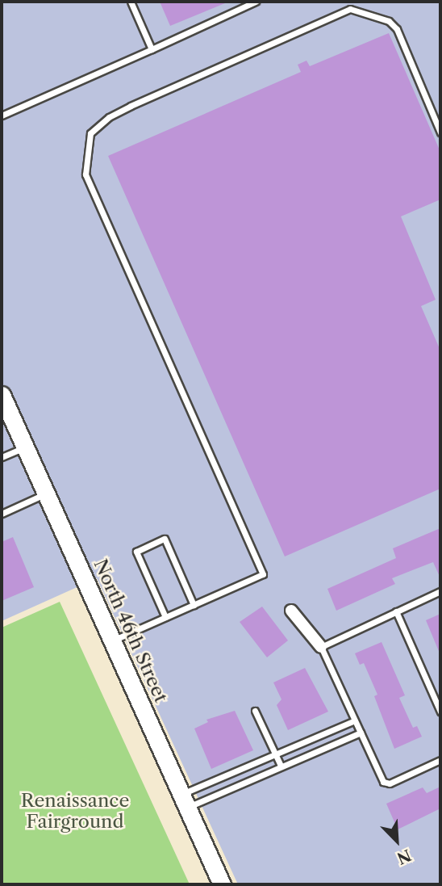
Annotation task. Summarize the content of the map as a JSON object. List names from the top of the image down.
{
  "streets": {
    "street": ["North 46th Street"]
  },
  "parks": ["Renaissance Fairground"],
  "north": "bottom right"
}
